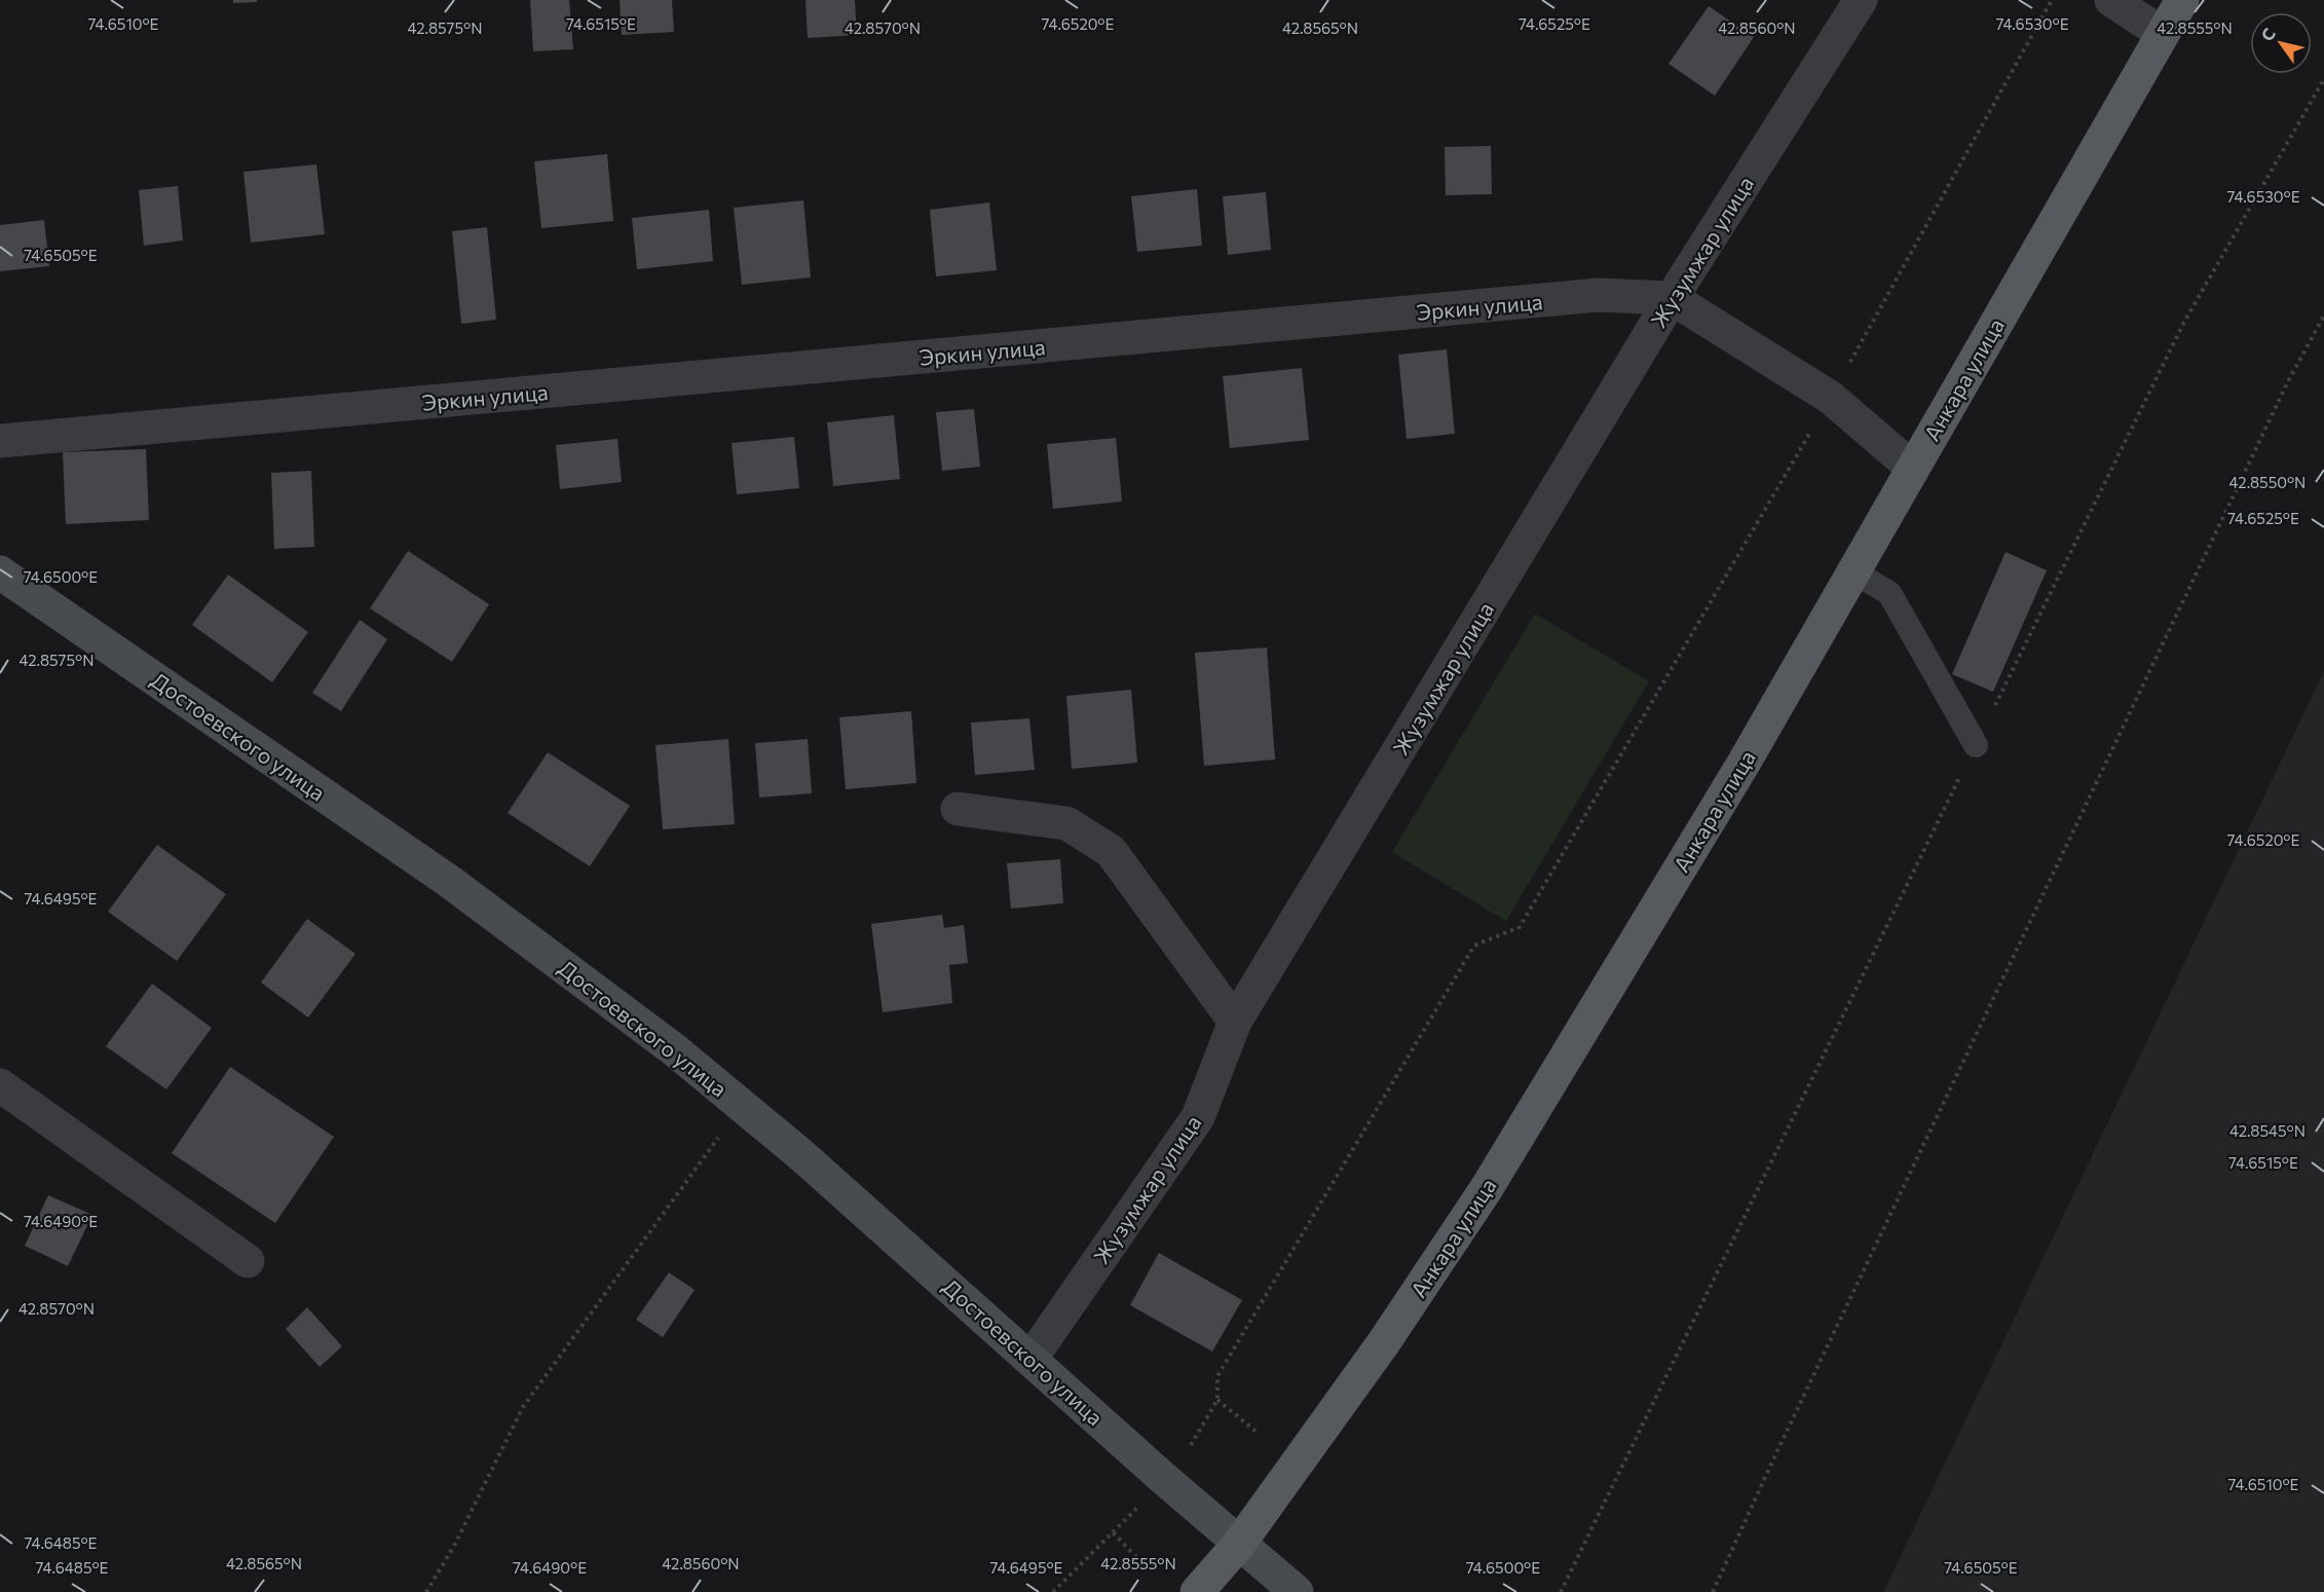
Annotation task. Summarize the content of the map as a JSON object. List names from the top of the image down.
{
  "streets": {
    "main road": ["Анкара улица"],
    "street": ["Жузумжар улица", "Эркин улица", "Достоевского улица"]
  },
  "crossings": [
    ["Жузумжар улица", "Эркин улица"],
    ["Жузумжар улица", "Достоевского улица"],
    ["Эркин улица", "Анкара улица"],
    ["Анкара улица", "Достоевского улица"]
  ],
  "north": "top left",
  "coordinates": [
    "74.6530°E",
    "74.6510°E",
    "74.6515°E",
    "74.6520°E",
    "74.6525°E",
    "42.8575°N",
    "42.8570°N",
    "42.8565°N",
    "42.8560°N",
    "42.8555°N",
    "74.6505°E",
    "42.8550°N",
    "74.6500°E",
    "74.6495°E",
    "42.8545°N",
    "74.6490°E",
    "74.6485°E"
  ]
}
